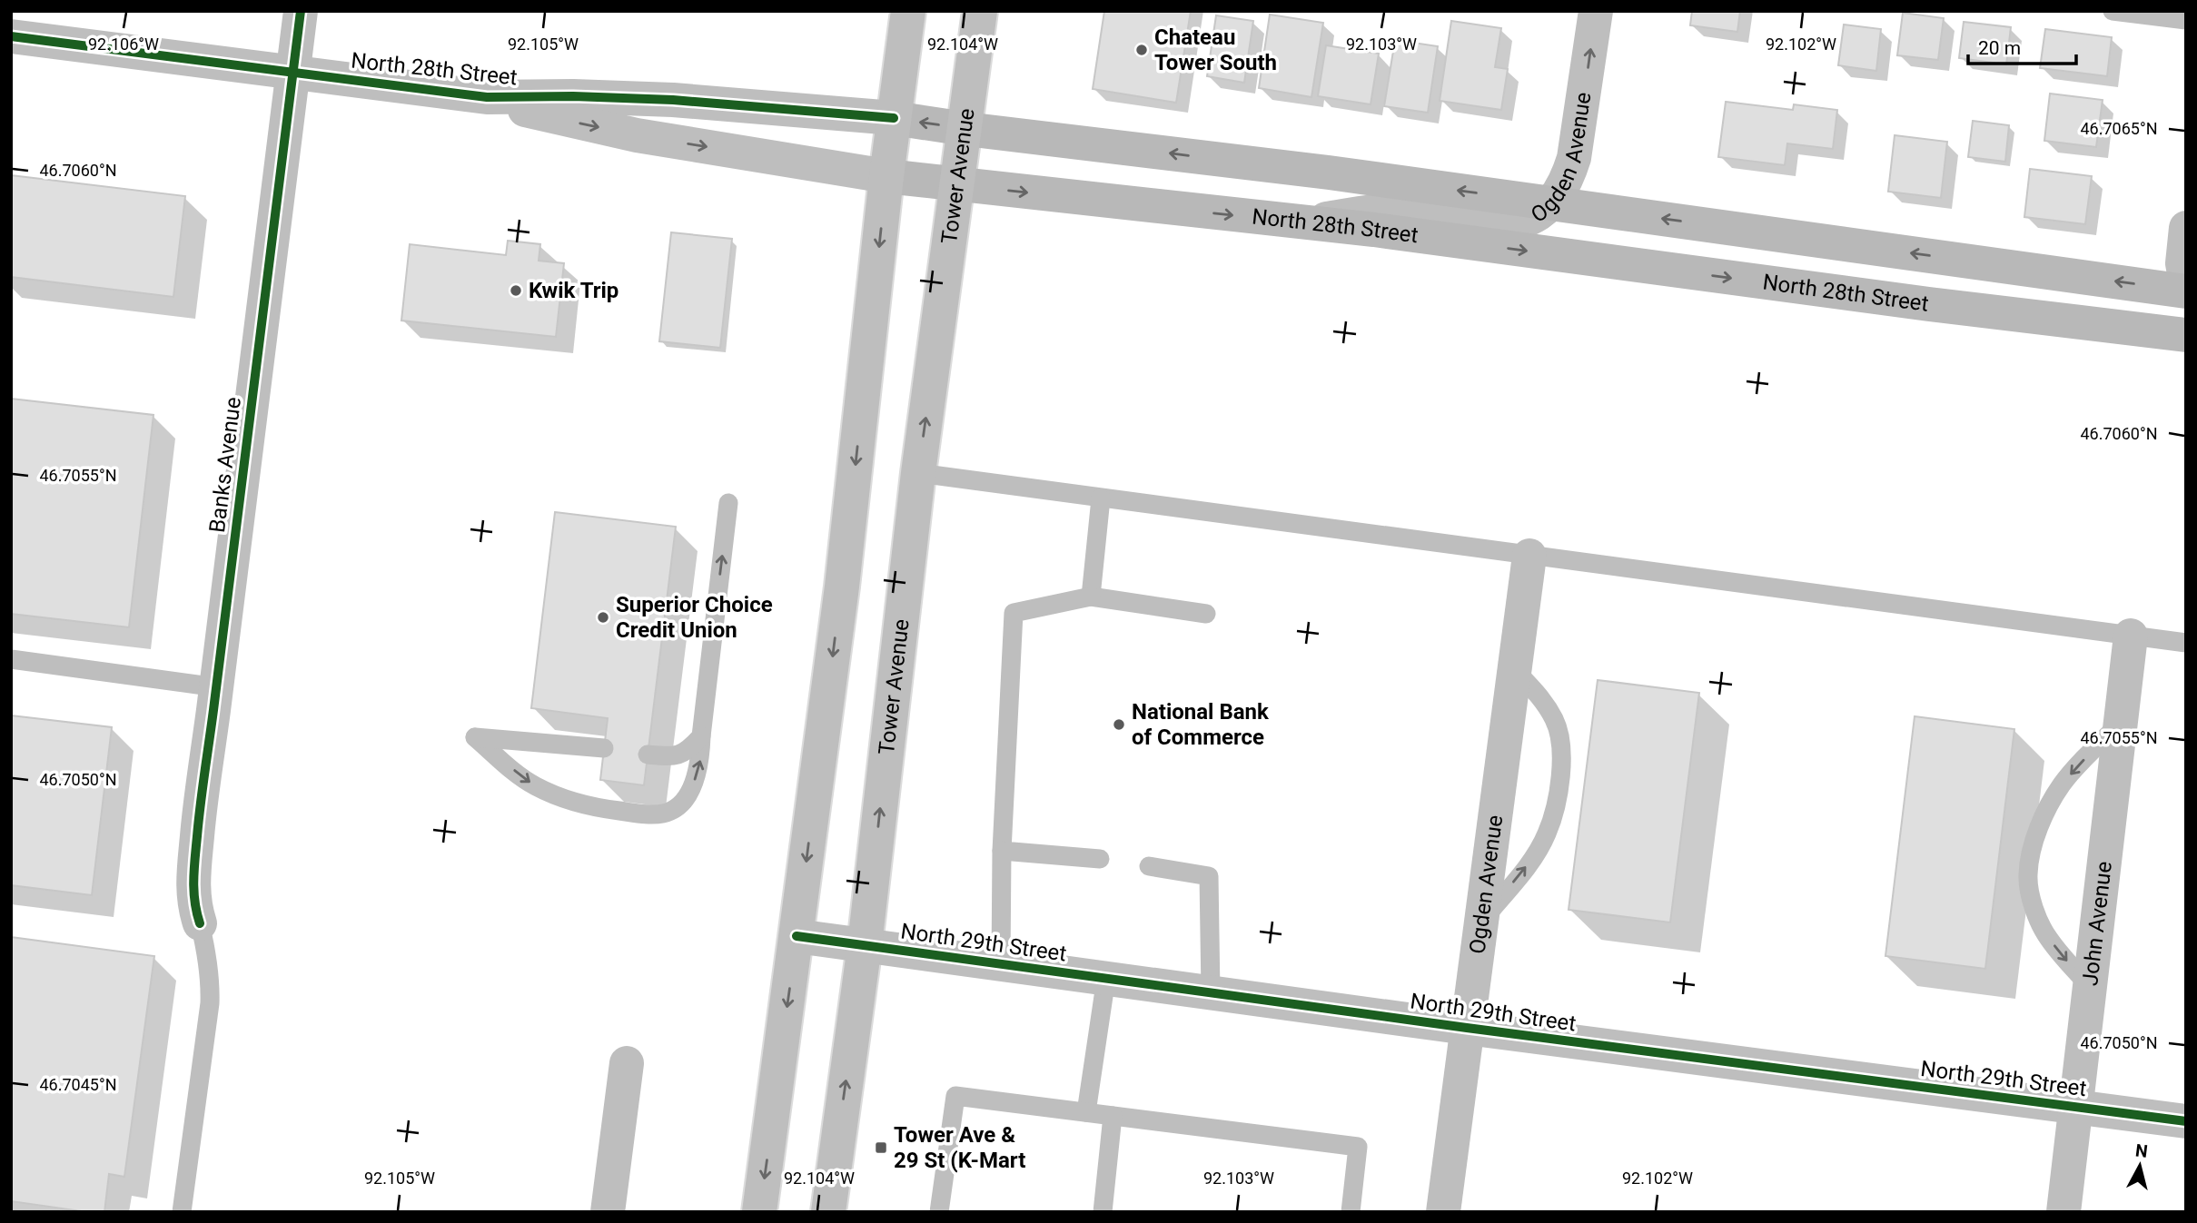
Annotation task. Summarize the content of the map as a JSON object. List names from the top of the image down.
{
  "streets": {
    "main road": ["North 28th Street"],
    "street": [
      "Ogden Avenue",
      "Tower Avenue",
      "Banks Avenue",
      "John Avenue",
      "North 29th Street"
    ]
  },
  "crossings": [
    ["North 28th Street", "Ogden Avenue"],
    ["North 28th Street", "Tower Avenue"],
    ["North 28th Street", "Banks Avenue"],
    ["Ogden Avenue", "North 29th Street"],
    ["Tower Avenue", "North 29th Street"],
    ["John Avenue", "North 29th Street"]
  ],
  "places": {
    "other": [
      "Chateau Tower South",
      "Kwik Trip",
      "Superior Choice Credit Union",
      "National Bank of Commerce"
    ],
    "transit": ["Tower Ave & 29 St (K-Mart"]
  },
  "scale_bar": "20 m",
  "north": "top",
  "coordinates": [
    "92.106°W",
    "92.105°W",
    "92.104°W",
    "92.103°W",
    "92.102°W",
    "46.7065°N",
    "46.7060°N",
    "46.7055°N",
    "46.7050°N",
    "46.7045°N"
  ]
}
